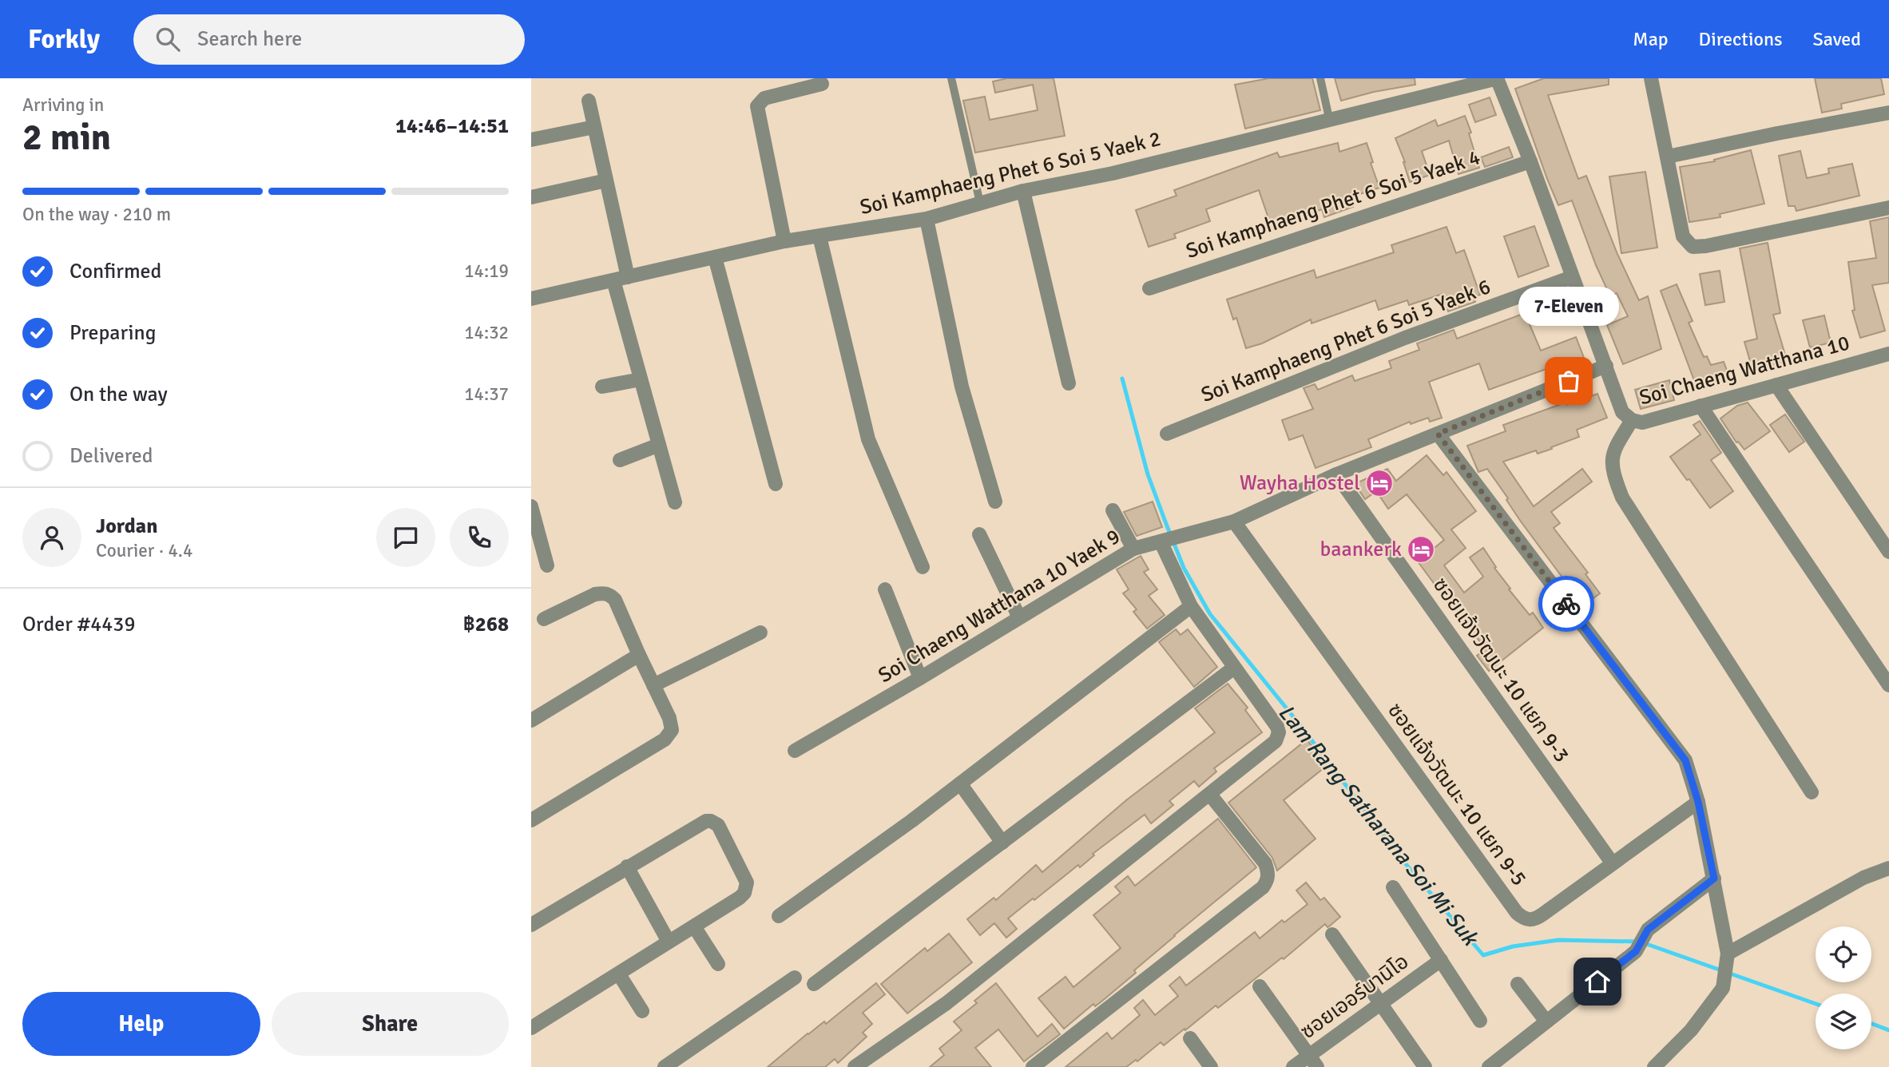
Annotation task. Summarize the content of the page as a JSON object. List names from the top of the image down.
{
  "streets": {
    "street": [
      "Soi Kamphaeng Phet 6 Soi 5 Yaek 2",
      "Soi Kamphaeng Phet 6 Soi 5 Yaek 4",
      "Soi Kamphaeng Phet 6 Soi 5 Yaek 6",
      "Soi Chaeng Watthana 10",
      "Soi Chaeng Watthana 10 Yaek 9",
      "ซอยแจ้งวัฒนะ 10 แยก 9-3",
      "ซอยแจ้งวัฒนะ 10 แยก 9-5",
      "ซอยเออร์บานิโอ"
    ]
  },
  "crossings": [
    ["Soi Kamphaeng Phet 6 Soi 5 Yaek 2", "Soi Chaeng Watthana 10"],
    ["Soi Kamphaeng Phet 6 Soi 5 Yaek 4", "Soi Chaeng Watthana 10"],
    ["Soi Kamphaeng Phet 6 Soi 5 Yaek 6", "Soi Chaeng Watthana 10"],
    ["Soi Chaeng Watthana 10", "Soi Chaeng Watthana 10 Yaek 9"],
    ["Soi Chaeng Watthana 10 Yaek 9", "ซอยแจ้งวัฒนะ 10 แยก 9-3"],
    ["Soi Chaeng Watthana 10 Yaek 9", "ซอยแจ้งวัฒนะ 10 แยก 9-5"],
    ["ซอยแจ้งวัฒนะ 10 แยก 9-3", "ซอยแจ้งวัฒนะ 10 แยก 9-5"]
  ],
  "water": ["Lam Rang Satharana Soi Mi Suk"],
  "places": {
    "other": ["7-Eleven"],
    "hotel": ["Wayha Hostel", "baankerk"]
  },
  "page": {
    "header": "Forkly",
    "search": "Search here",
    "nav": ["Map", "Directions", "Saved"],
    "heading": ["2 min", "Arriving in", "14:46–14:51"],
    "panel": [
      "Jordan",
      "Courier · 4.4",
      "Order #4439",
      "฿268"
    ],
    "bar": "On the way · 210 m",
    "list": [
      ["Confirmed", "14:19"],
      ["Preparing", "14:32"],
      ["On the way", "14:37"],
      "Delivered"
    ],
    "bubble": "7-Eleven",
    "buttons": ["Help", "Share"]
  }
}
